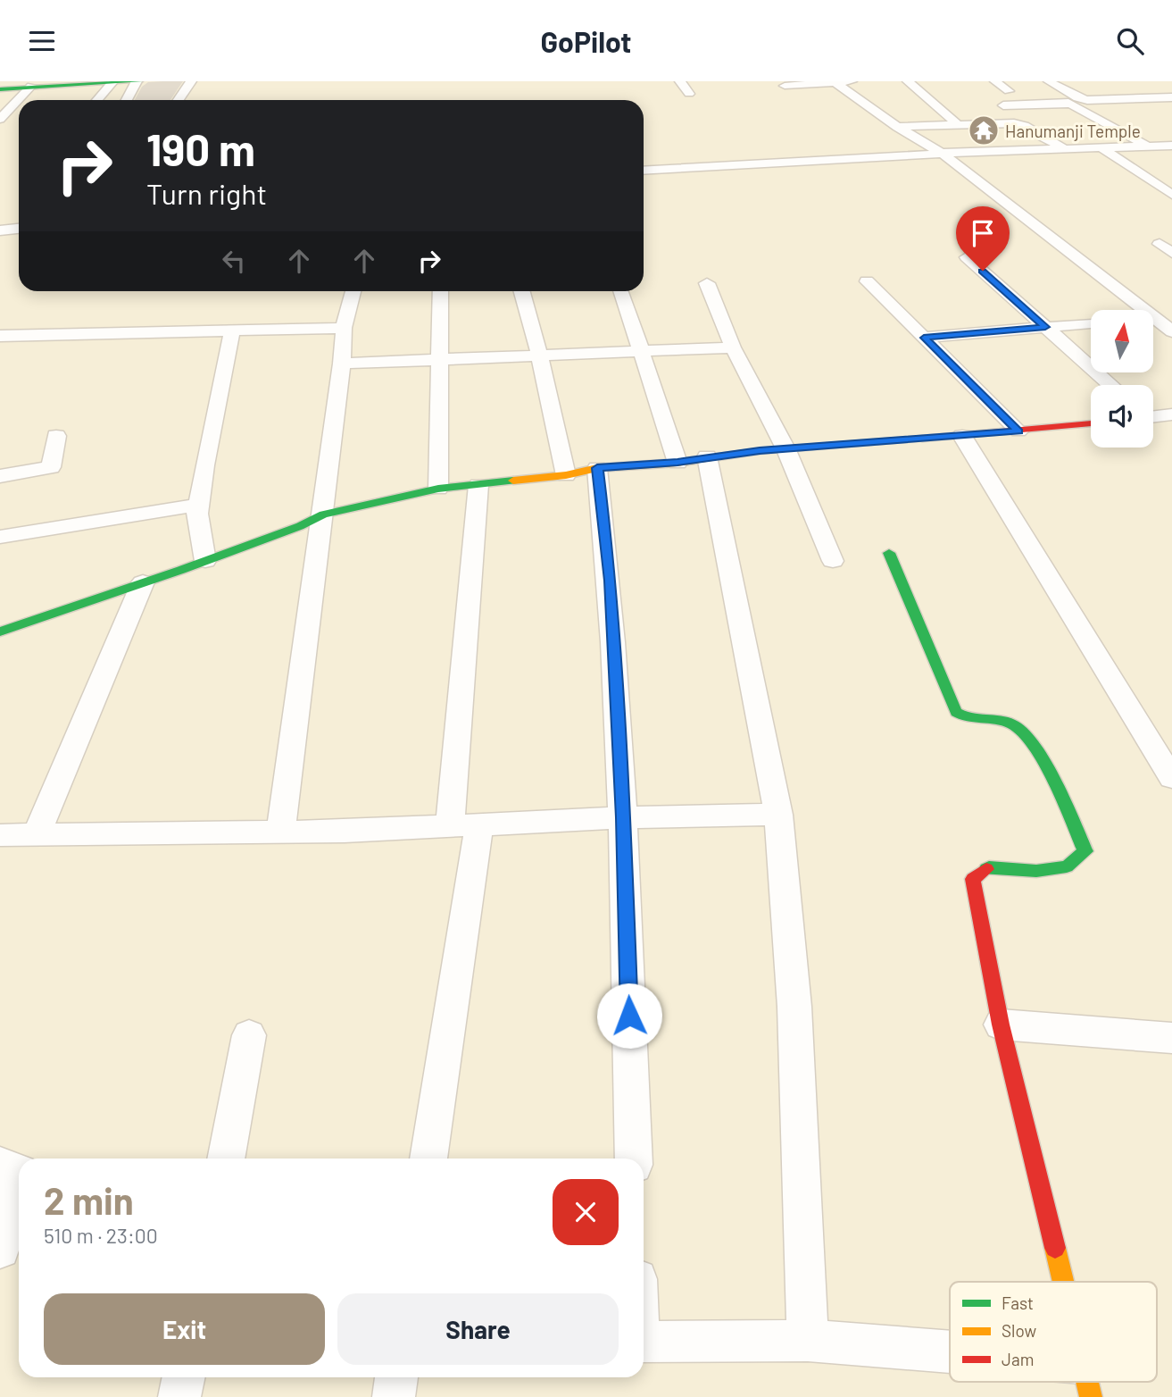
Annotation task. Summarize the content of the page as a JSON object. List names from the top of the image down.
{
  "places": {
    "temple": ["Hanumanji Temple"]
  },
  "legend": ["Fast", "Slow", "Jam"],
  "north": "top",
  "page": {
    "header": "GoPilot",
    "turn": ["190 m", "Turn right"],
    "heading": ["2 min", "510 m · 23:00"],
    "buttons": ["Exit", "Share"]
  }
}
